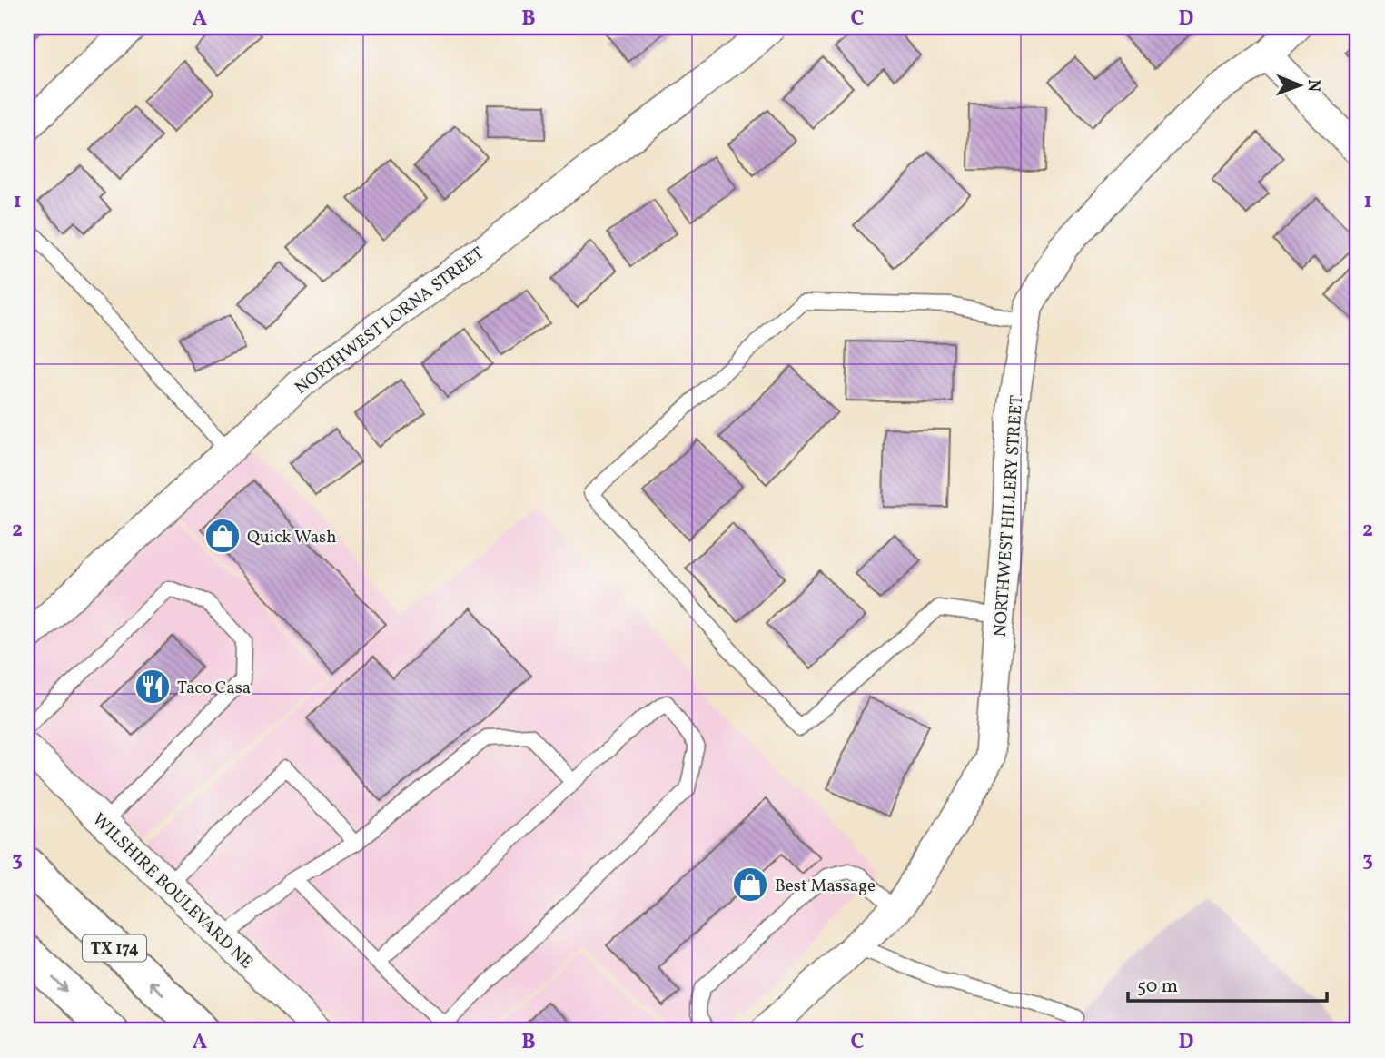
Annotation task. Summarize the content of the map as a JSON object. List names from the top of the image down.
{
  "streets": {
    "main road": ["TX 174"],
    "street": ["NORTHWEST LORNA STREET", "NORTHWEST HILLERY STREET", "WILSHIRE BOULEVARD NE"]
  },
  "places": {
    "shop": ["Quick Wash", "Best Massage"],
    "restaurant": ["Taco Casa"]
  },
  "scale_bar": "50 m",
  "north": "right",
  "grid": {
    "columns": [
      "A",
      "B",
      "C",
      "D"
    ],
    "rows": ["1", "2", "3"]
  }
}
